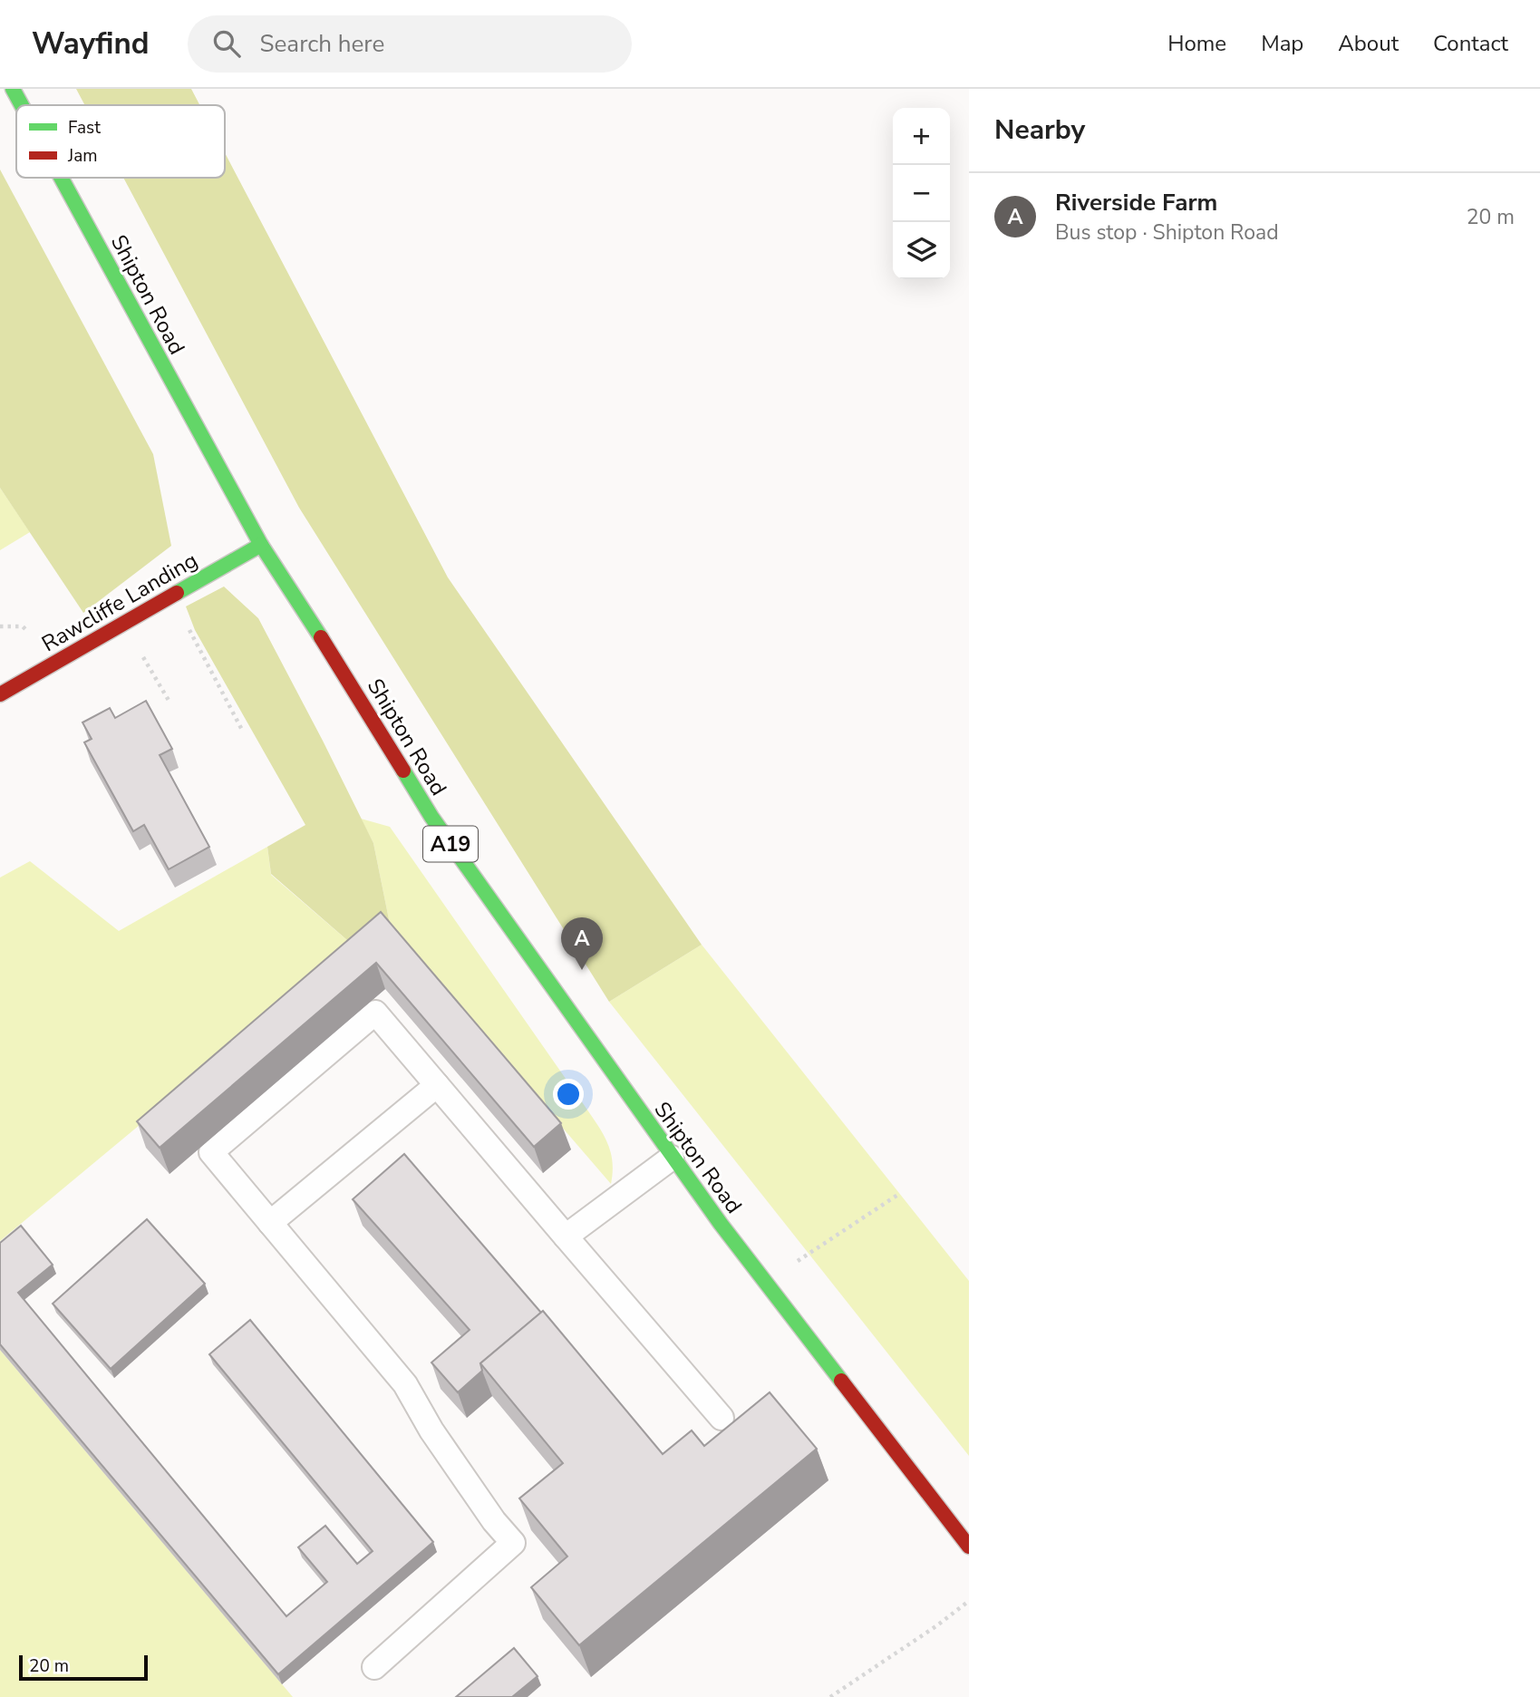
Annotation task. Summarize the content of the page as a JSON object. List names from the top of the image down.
{
  "streets": {
    "main road": ["Shipton Road", "Rawcliffe Landing", "A19"]
  },
  "crossings": [
    ["Shipton Road", "Rawcliffe Landing"]
  ],
  "legend": ["Fast", "Jam"],
  "scale_bar": "20 m",
  "page": {
    "header": "Wayfind",
    "search": "Search here",
    "nav": [
      "Home",
      "Map",
      "About",
      "Contact"
    ],
    "heading": "Nearby",
    "map_buttons": ["+", "−"],
    "list": [
      {
        "mark": "A",
        "name": "Riverside Farm",
        "note": "Bus stop · Shipton Road",
        "value": "20 m"
      }
    ],
    "pins": "A",
    "scale": "20 m"
  }
}
